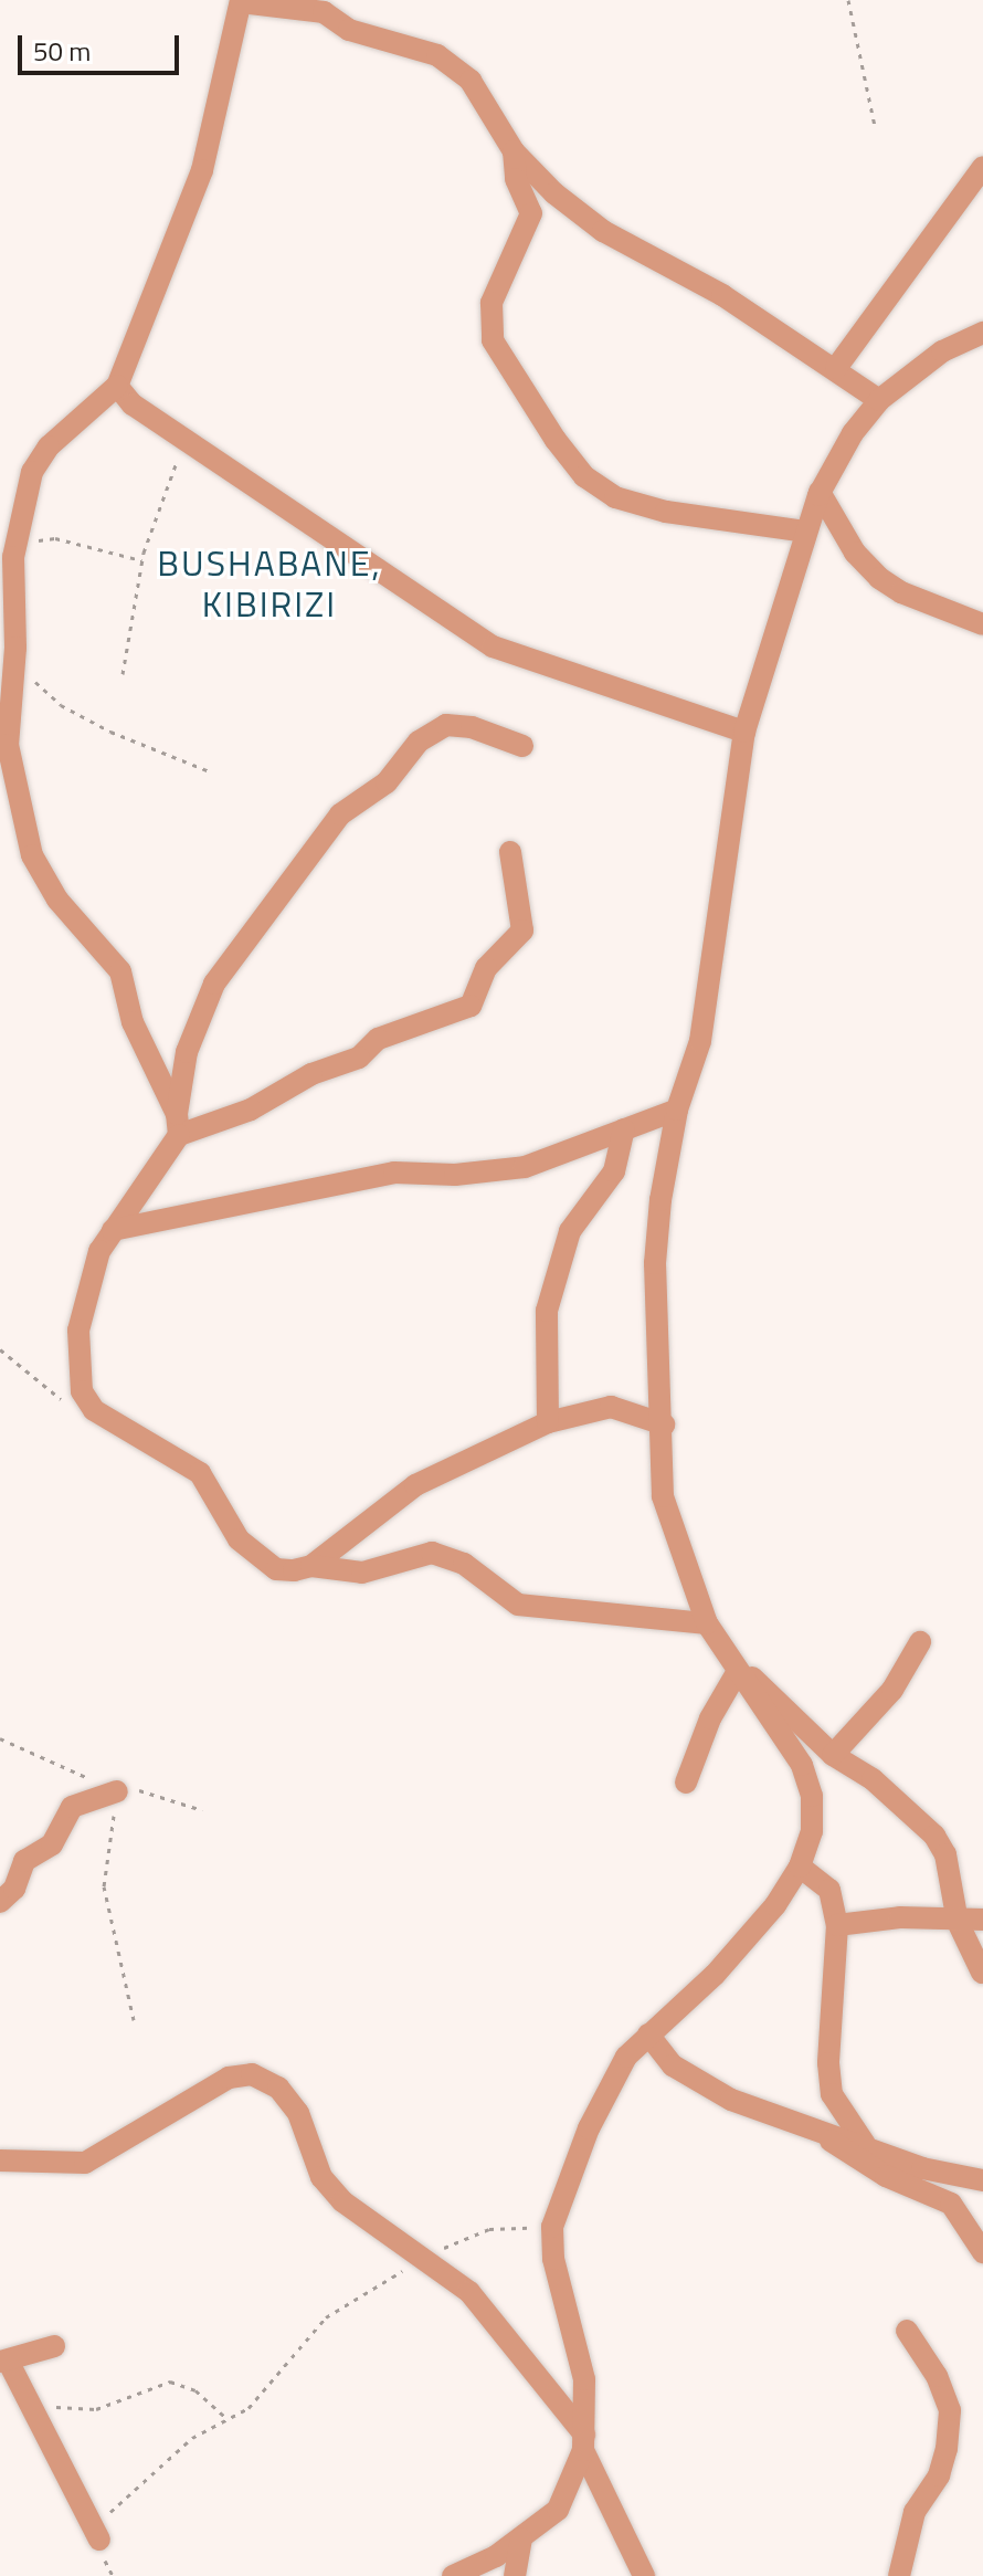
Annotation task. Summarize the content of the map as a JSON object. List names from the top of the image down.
{
  "districts": ["BUSHABANE, KIBIRIZI"],
  "scale_bar": "50 m"
}
